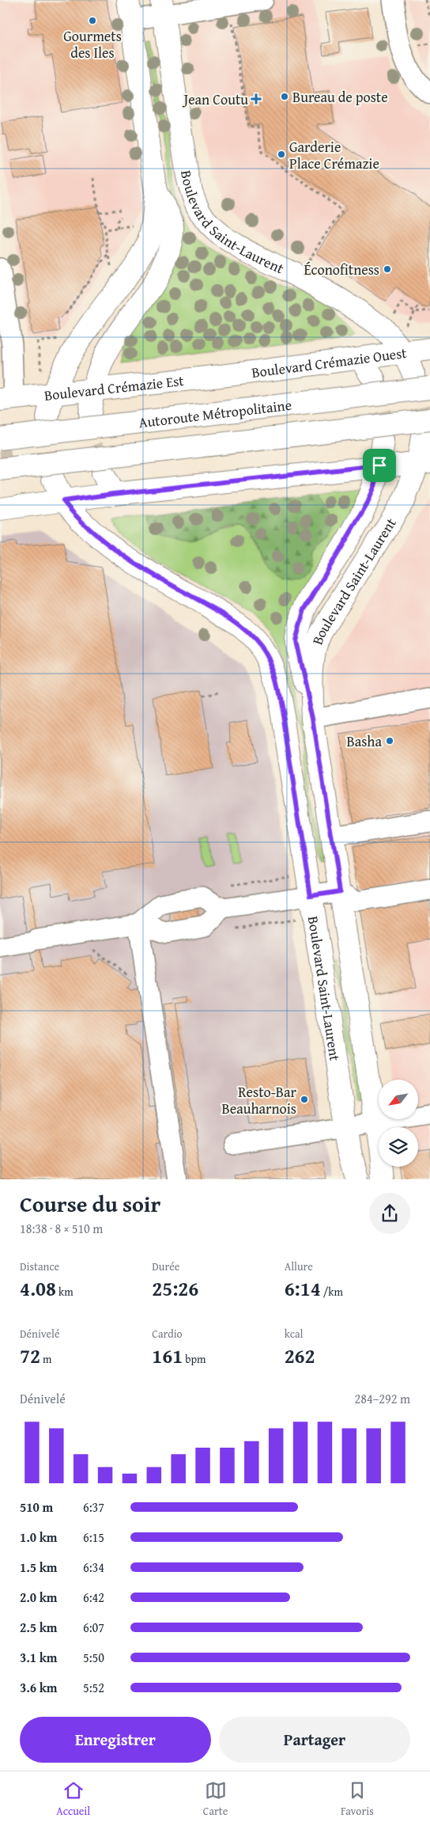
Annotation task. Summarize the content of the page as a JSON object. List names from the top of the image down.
{
  "streets": {
    "main road": [
      "Boulevard Saint-Laurent",
      "Boulevard Crémazie Ouest",
      "Boulevard Crémazie Est",
      "Autoroute Métropolitaine"
    ]
  },
  "crossings": [
    ["Boulevard Saint-Laurent", "Boulevard Crémazie Ouest"],
    ["Boulevard Crémazie Ouest", "Boulevard Crémazie Est"]
  ],
  "places": {
    "other": [
      "Gourmets des Iles",
      "Bureau de poste",
      "Garderie Place Crémazie",
      "Éconofitness",
      "Basha",
      "Resto-Bar Beauharnois"
    ],
    "health": ["Jean Coutu"]
  },
  "north": "bottom left",
  "page": {
    "heading": ["Course du soir", "18:38 · 8 × 510 m"],
    "stats": [
      ["Distance", "4.08 km"],
      ["Durée", "25:26"],
      ["Allure", "6:14 /km"],
      ["Dénivelé", "72 m"],
      ["Cardio", "161 bpm"],
      ["kcal", "262"]
    ],
    "chart": ["Dénivelé", "284–292 m"],
    "list": [
      {
        "name": "510 m",
        "note": "6:37"
      },
      {
        "name": "1.0 km",
        "note": "6:15"
      },
      {
        "name": "1.5 km",
        "note": "6:34"
      },
      {
        "name": "2.0 km",
        "note": "6:42"
      },
      {
        "name": "2.5 km",
        "note": "6:07"
      },
      {
        "name": "3.1 km",
        "note": "5:50"
      },
      {
        "name": "3.6 km",
        "note": "5:52"
      }
    ],
    "buttons": ["Enregistrer", "Partager"],
    "tabs": ["Accueil", "Carte", "Favoris"]
  }
}
